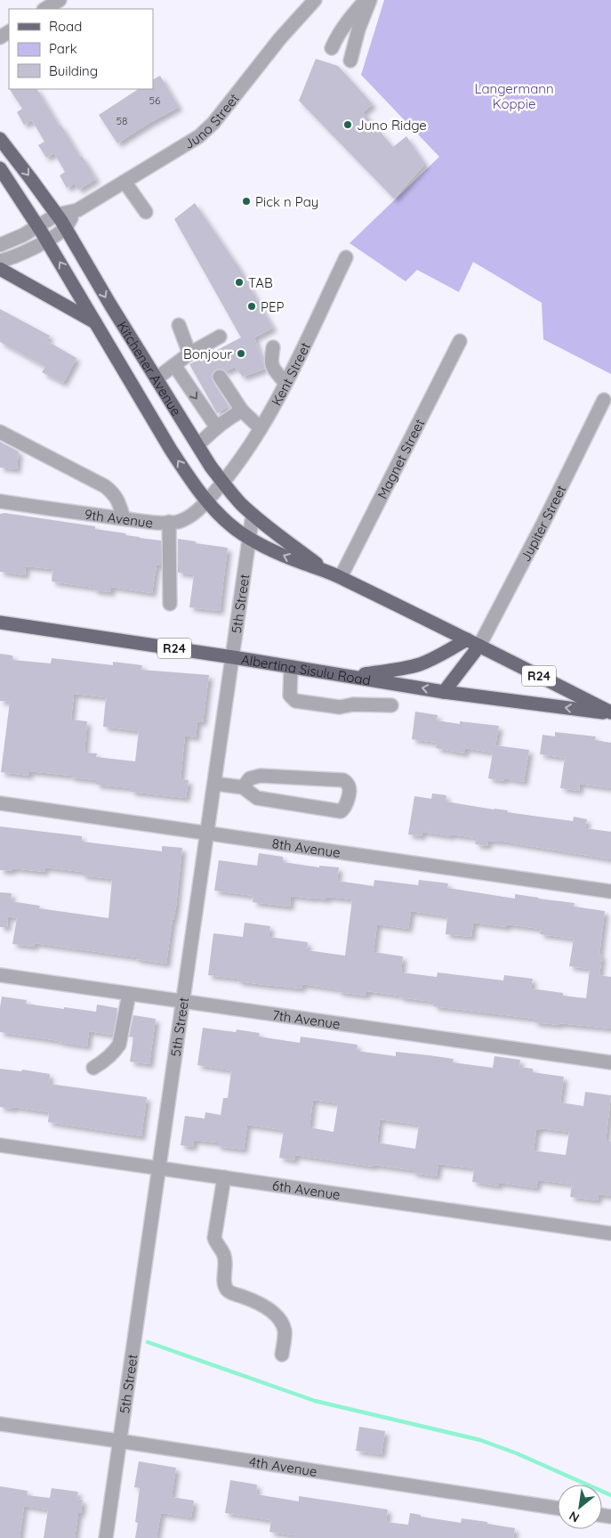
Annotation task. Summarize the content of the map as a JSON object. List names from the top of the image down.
{
  "streets": {
    "main road": ["Kitchener Avenue", "R24", "Albertina Sisulu Road"],
    "street": [
      "Juno Street",
      "Kent Street",
      "Magnet Street",
      "9th Avenue",
      "Jupiter Street",
      "5th Street",
      "8th Avenue",
      "7th Avenue",
      "6th Avenue",
      "4th Avenue"
    ]
  },
  "crossings": [
    ["Kitchener Avenue", "Kent Street"],
    ["Kitchener Avenue", "Magnet Street"],
    ["Kitchener Avenue", "9th Avenue"],
    ["Kitchener Avenue", "Jupiter Street"],
    ["Kitchener Avenue", "5th Street"],
    ["Kitchener Avenue", "R24"],
    ["Kitchener Avenue", "Albertina Sisulu Road"],
    ["Kent Street", "9th Avenue"],
    ["5th Street", "Albertina Sisulu Road"],
    ["5th Street", "8th Avenue"],
    ["5th Street", "7th Avenue"],
    ["5th Street", "6th Avenue"],
    ["5th Street", "4th Avenue"],
    ["R24", "Albertina Sisulu Road"]
  ],
  "one_way": ["Albertina Sisulu Road"],
  "parks": ["Langermann Koppie"],
  "places": [
    "Juno Ridge",
    "Pick n Pay",
    "TAB",
    "PEP",
    "Bonjour"
  ],
  "house_numbers": ["56", "58"],
  "legend": ["Road", "Park", "Building"],
  "north": "bottom left"
}
